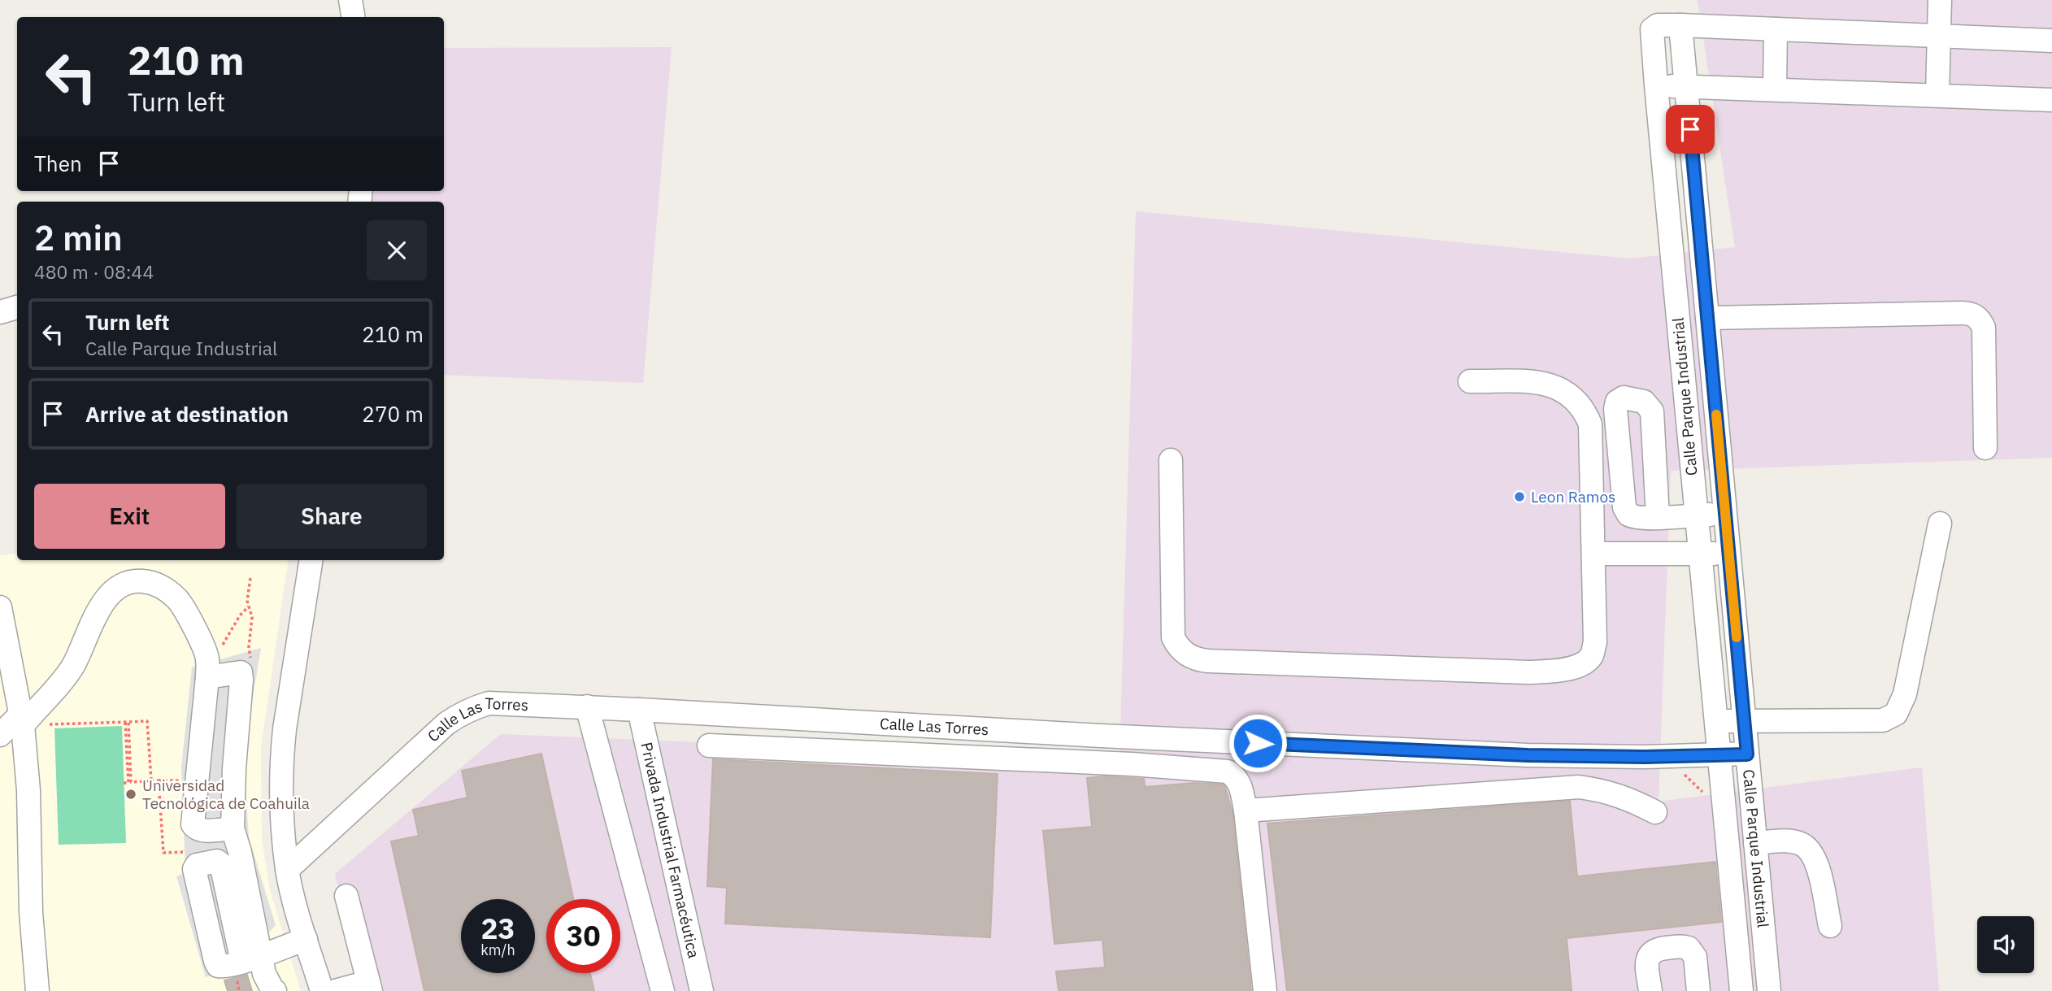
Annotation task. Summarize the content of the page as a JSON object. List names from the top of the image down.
{
  "streets": {
    "street": ["Calle Parque Industrial", "Calle Las Torres", "Privada Industrial Farmacéutica"]
  },
  "crossings": [
    ["Calle Parque Industrial", "Calle Las Torres"],
    ["Calle Las Torres", "Privada Industrial Farmacéutica"]
  ],
  "places": ["Leon Ramos", "Universidad Tecnológica de Coahuila"],
  "page": {
    "turn": ["210 m", "Turn left"],
    "then": "Then",
    "heading": ["2 min", "480 m · 08:44"],
    "list": [
      {
        "name": "Turn left",
        "note": "Calle Parque Industrial",
        "value": "210 m"
      },
      {
        "name": "Arrive at destination",
        "value": "270 m"
      }
    ],
    "buttons": ["Exit", "Share"],
    "speed": "23 km/h",
    "limit": "30"
  }
}
